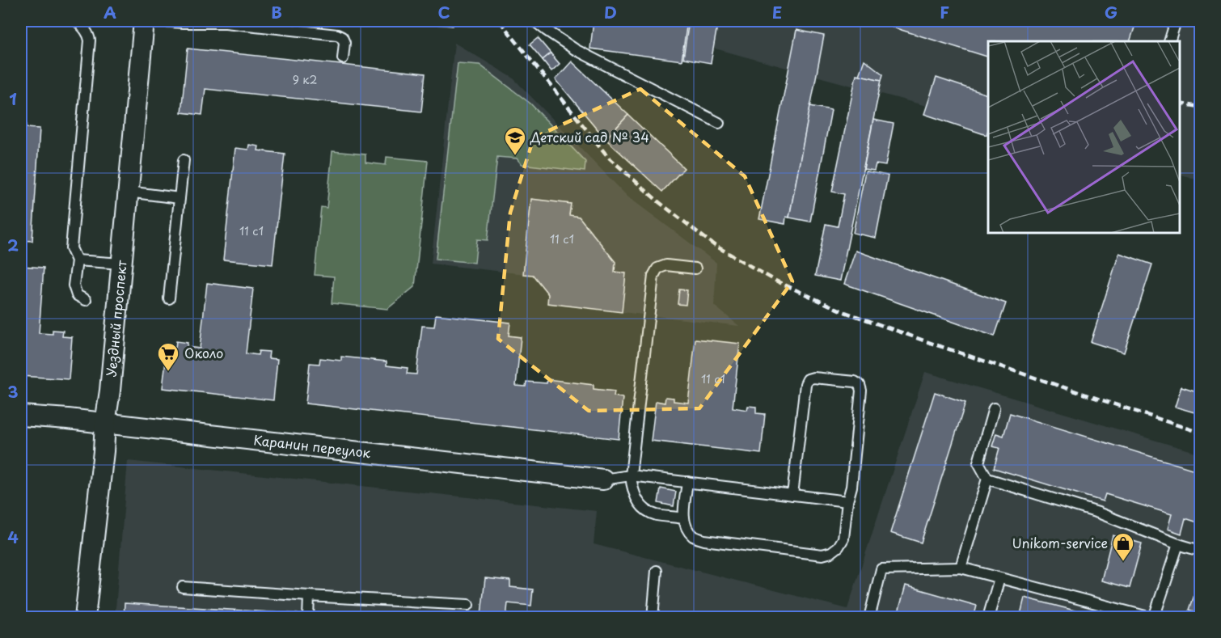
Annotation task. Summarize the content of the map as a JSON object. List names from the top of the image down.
{
  "streets": {
    "street": ["Уездный проспект", "Каранин переулок"]
  },
  "crossings": [
    ["Уездный проспект", "Каранин переулок"]
  ],
  "places": {
    "school or university": ["Детский сад № 34"],
    "supermarket": ["Около"],
    "shop": ["Unikom-service"]
  },
  "house_numbers": [
    "9 к2",
    "11 с1",
    "11 с1",
    "11 с1"
  ],
  "grid": {
    "columns": [
      "A",
      "B",
      "C",
      "D",
      "E",
      "F",
      "G"
    ],
    "rows": [
      "1",
      "2",
      "3",
      "4"
    ]
  }
}
